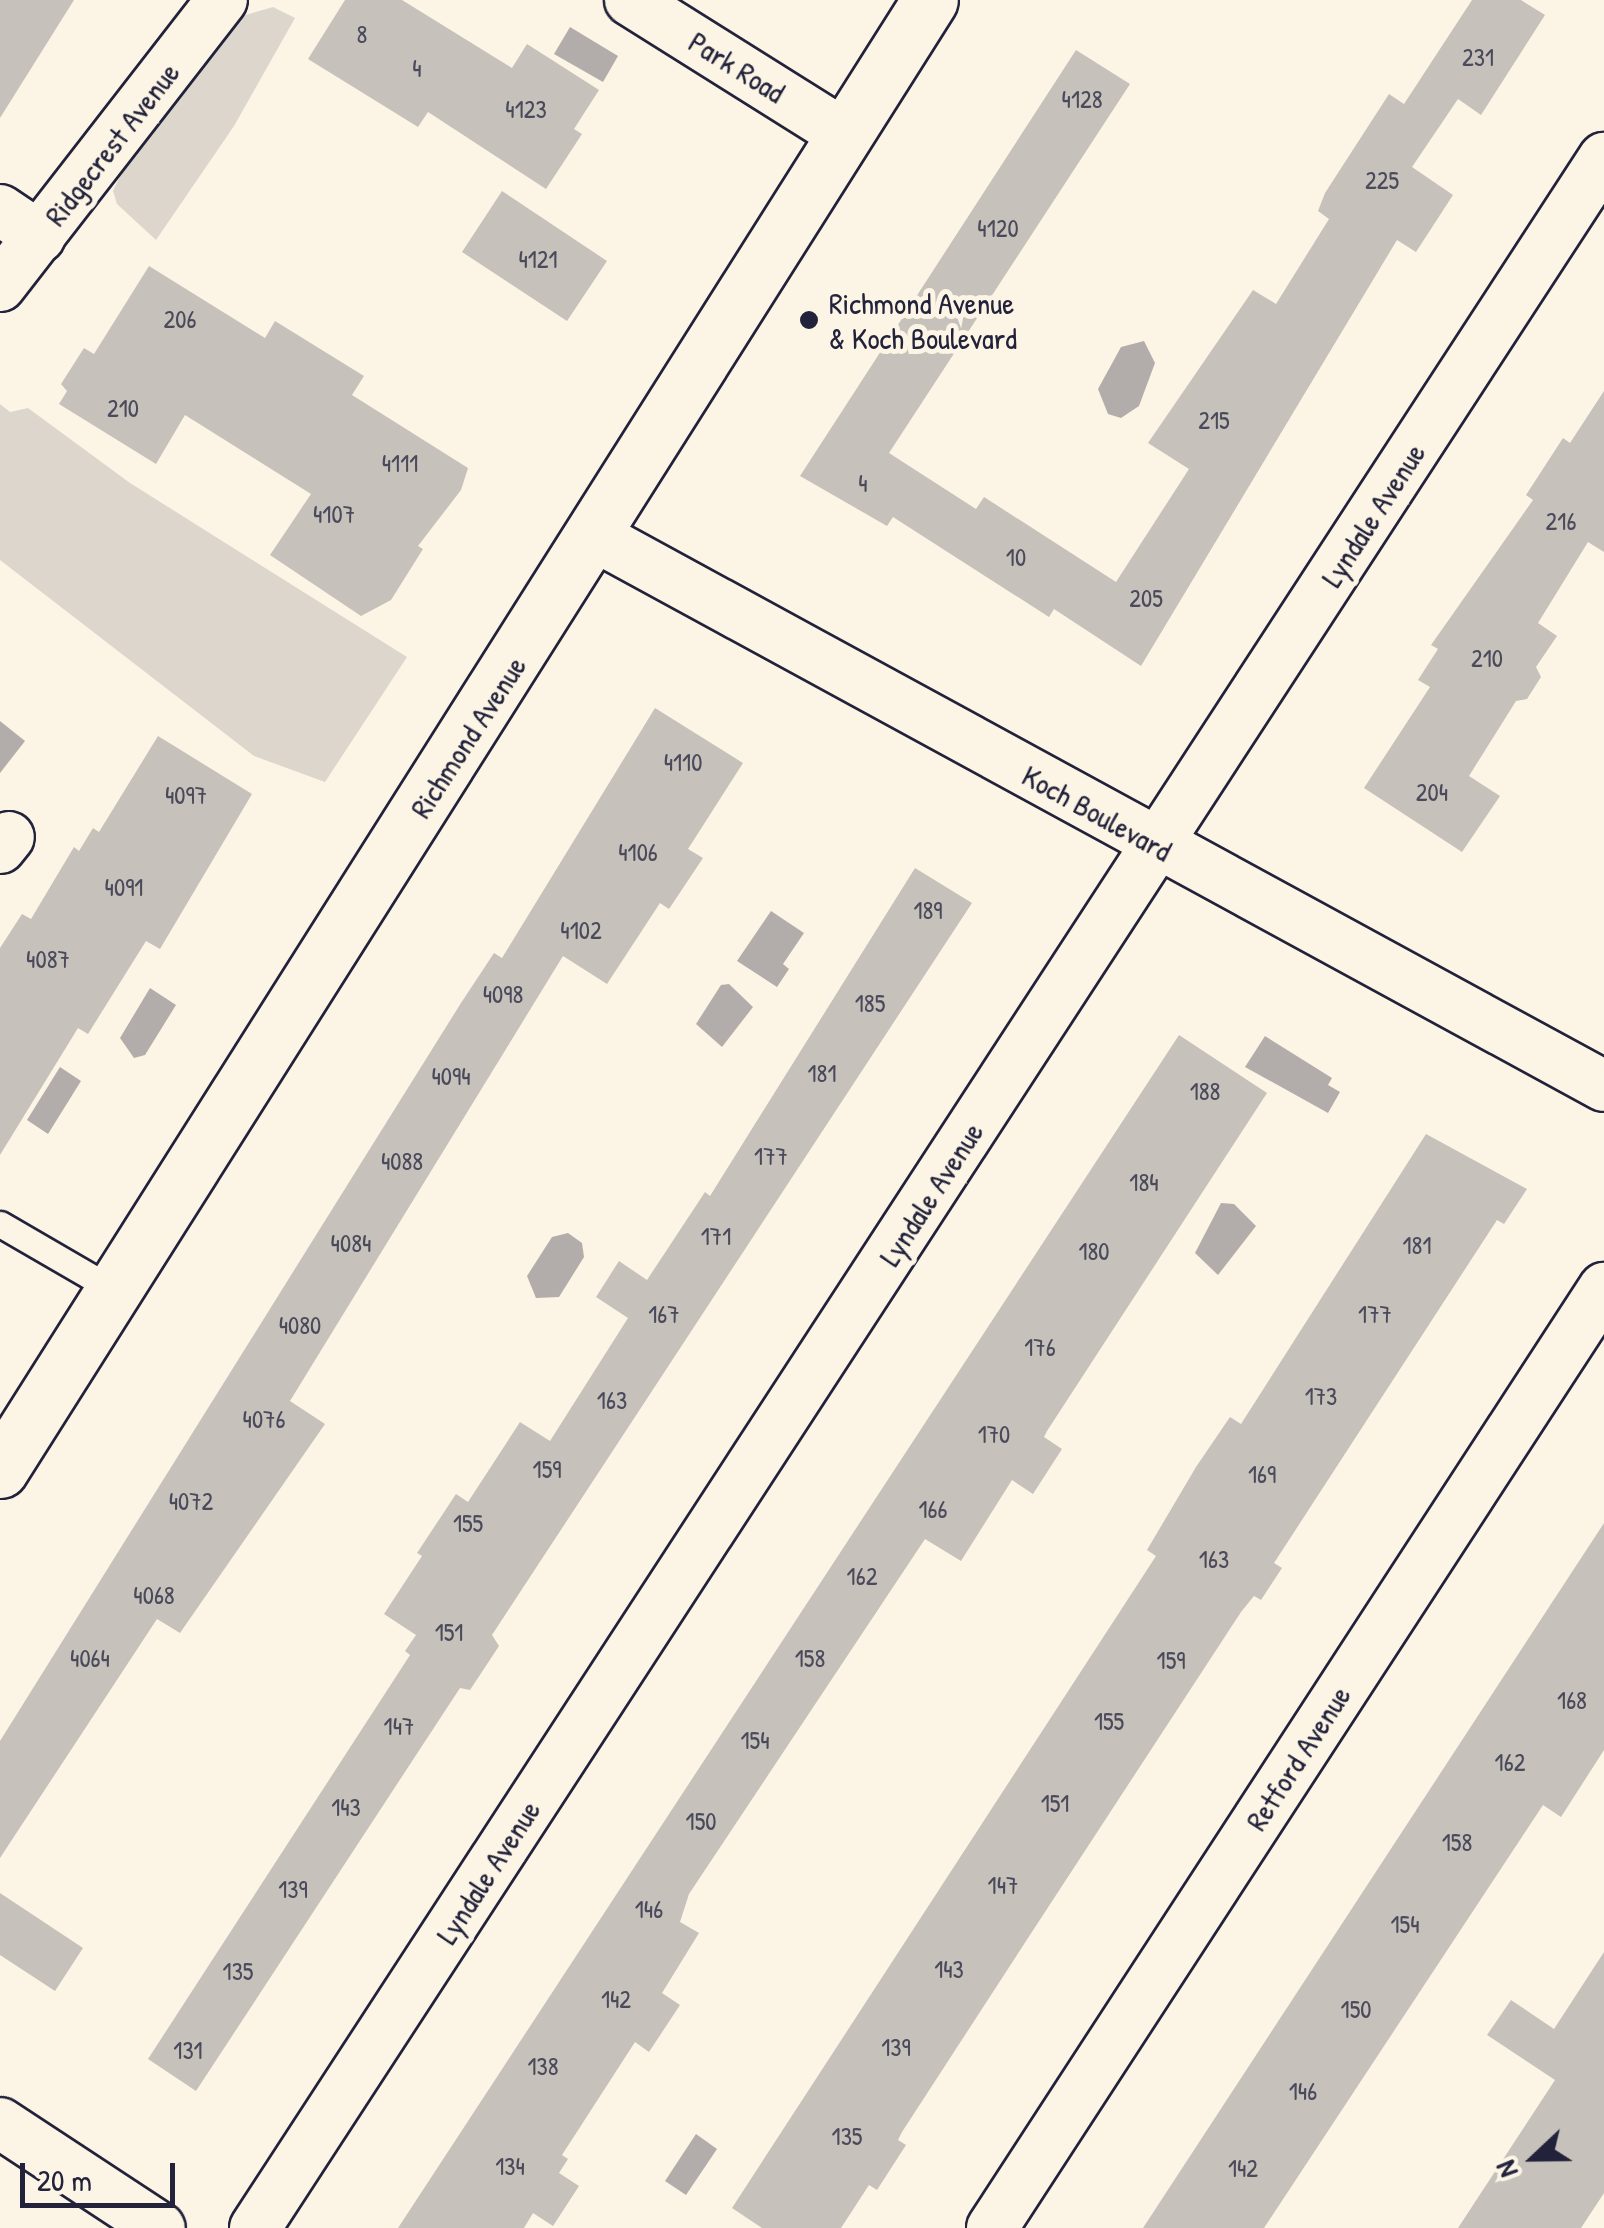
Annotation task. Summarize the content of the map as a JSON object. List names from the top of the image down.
{
  "streets": {
    "main road": ["Richmond Avenue"],
    "street": [
      "Park Road",
      "Ridgecrest Avenue",
      "Lyndale Avenue",
      "Koch Boulevard",
      "Retford Avenue"
    ]
  },
  "crossings": [
    ["Park Road", "Richmond Avenue"],
    ["Lyndale Avenue", "Koch Boulevard"],
    ["Richmond Avenue", "Koch Boulevard"]
  ],
  "places": ["Richmond Avenue & Koch Boulevard"],
  "house_numbers": [
    "8",
    "231",
    "4",
    "4128",
    "4123",
    "225",
    "4120",
    "4121",
    "206",
    "210",
    "215",
    "4111",
    "4",
    "4107",
    "216",
    "10",
    "205",
    "210",
    "4110",
    "204",
    "4097",
    "4106",
    "4091",
    "189",
    "4102",
    "4087",
    "4098",
    "185",
    "181",
    "4094",
    "188",
    "177",
    "4088",
    "184",
    "171",
    "4084",
    "181",
    "180",
    "167",
    "177",
    "4080",
    "176",
    "173",
    "163",
    "4076",
    "170",
    "159",
    "169",
    "4072",
    "166",
    "155",
    "163",
    "162",
    "4068",
    "151",
    "4064",
    "158",
    "159",
    "168",
    "155",
    "147",
    "154",
    "162",
    "151",
    "143",
    "150",
    "158",
    "147",
    "139",
    "146",
    "154",
    "143",
    "135",
    "142",
    "150",
    "139",
    "131",
    "138",
    "146",
    "135",
    "134",
    "142"
  ],
  "scale_bar": "20 m",
  "north": "left"
}
